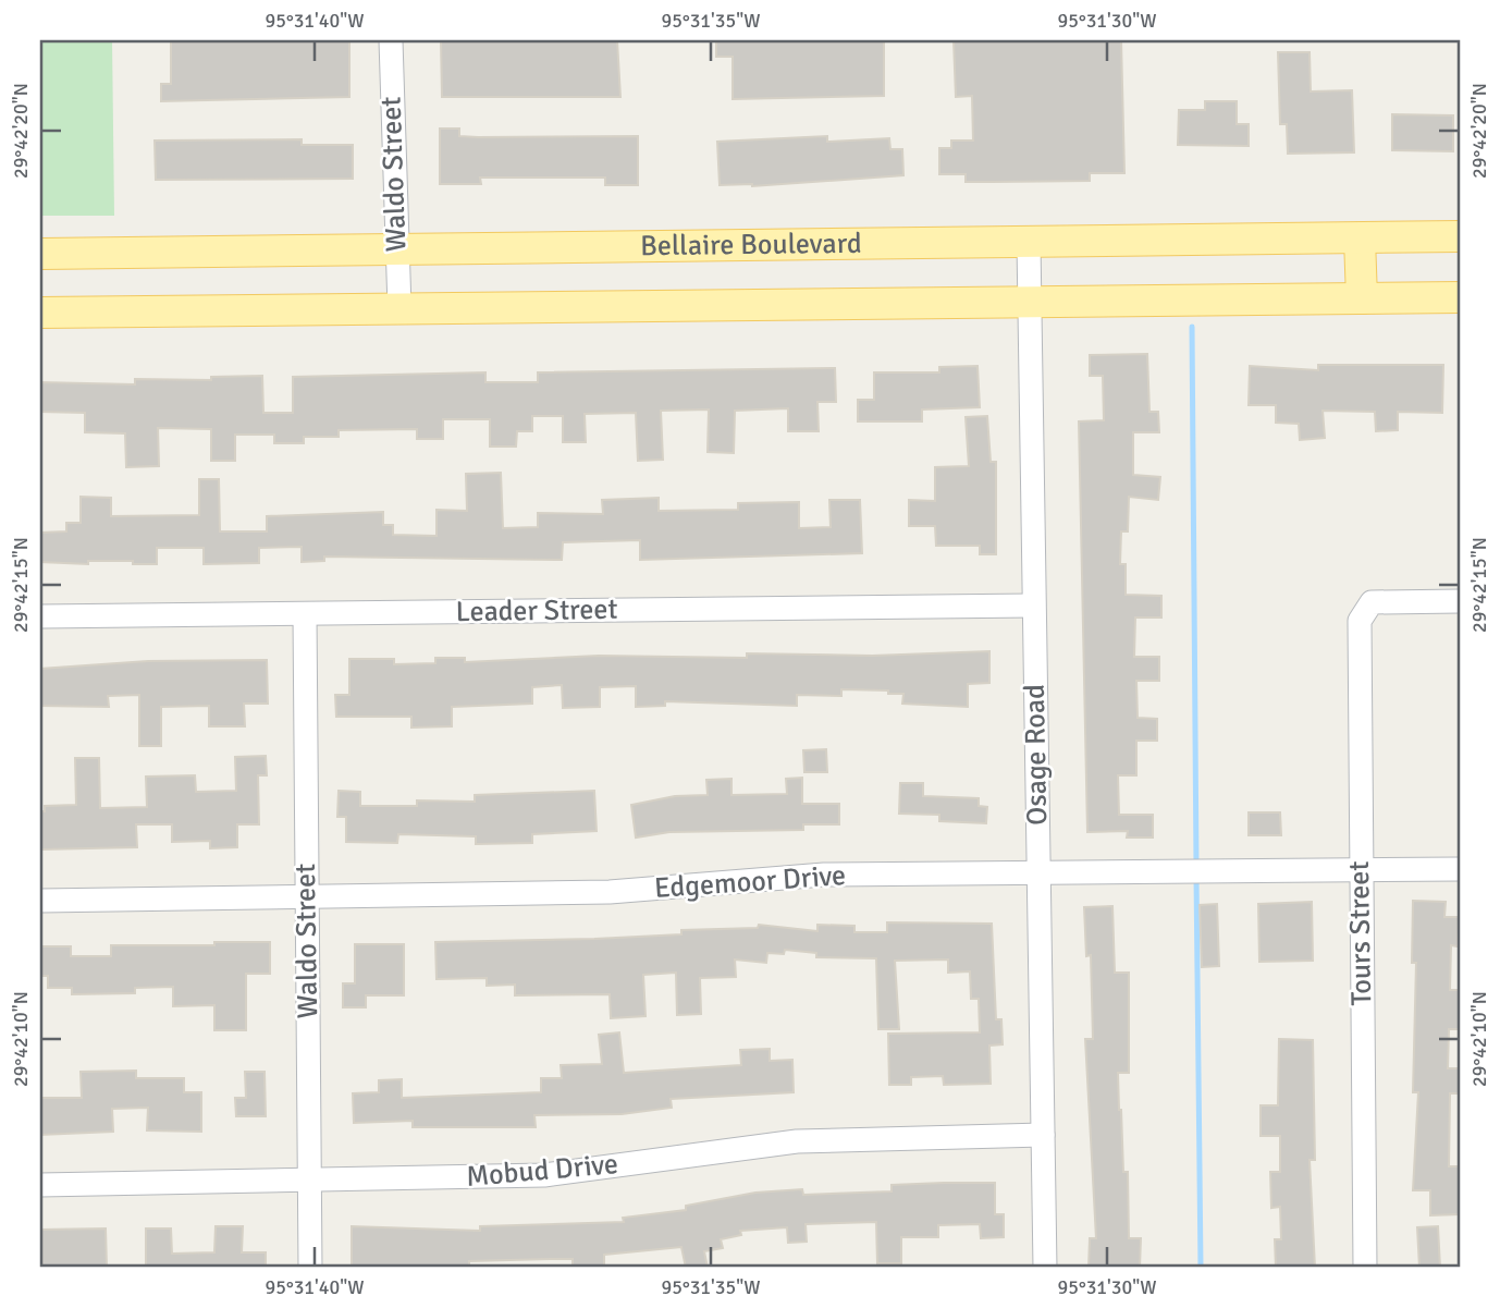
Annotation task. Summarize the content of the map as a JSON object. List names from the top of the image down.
{
  "streets": {
    "main road": ["Bellaire Boulevard"],
    "street": [
      "Waldo Street",
      "Leader Street",
      "Osage Road",
      "Edgemoor Drive",
      "Tours Street",
      "Mobud Drive"
    ]
  },
  "crossings": [
    ["Waldo Street", "Bellaire Boulevard"],
    ["Waldo Street", "Leader Street"],
    ["Waldo Street", "Edgemoor Drive"],
    ["Waldo Street", "Mobud Drive"],
    ["Bellaire Boulevard", "Osage Road"],
    ["Leader Street", "Osage Road"],
    ["Osage Road", "Edgemoor Drive"],
    ["Osage Road", "Mobud Drive"],
    ["Edgemoor Drive", "Tours Street"]
  ],
  "coordinates": [
    "95°31'40\"W",
    "95°31'35\"W",
    "95°31'30\"W",
    "29°42'20\"N",
    "29°42'15\"N",
    "29°42'10\"N"
  ]
}
